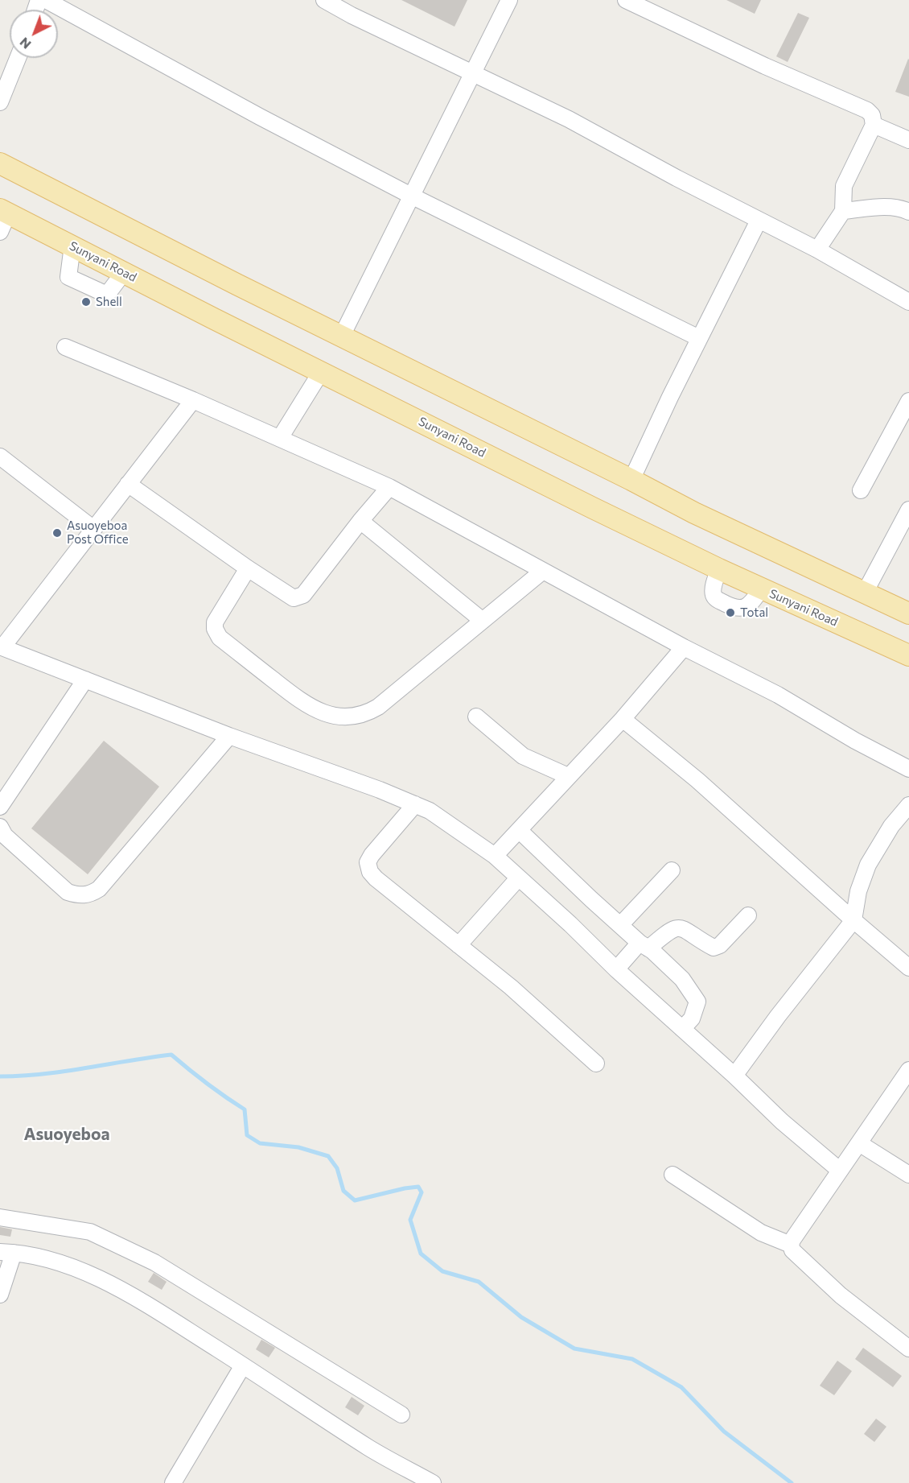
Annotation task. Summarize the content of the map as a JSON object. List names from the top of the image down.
{
  "streets": {
    "main road": ["Sunyani Road"]
  },
  "districts": ["Asuoyeboa"],
  "places": ["Shell", "Asuoyeboa Post Office", "Total"],
  "north": "bottom left"
}
